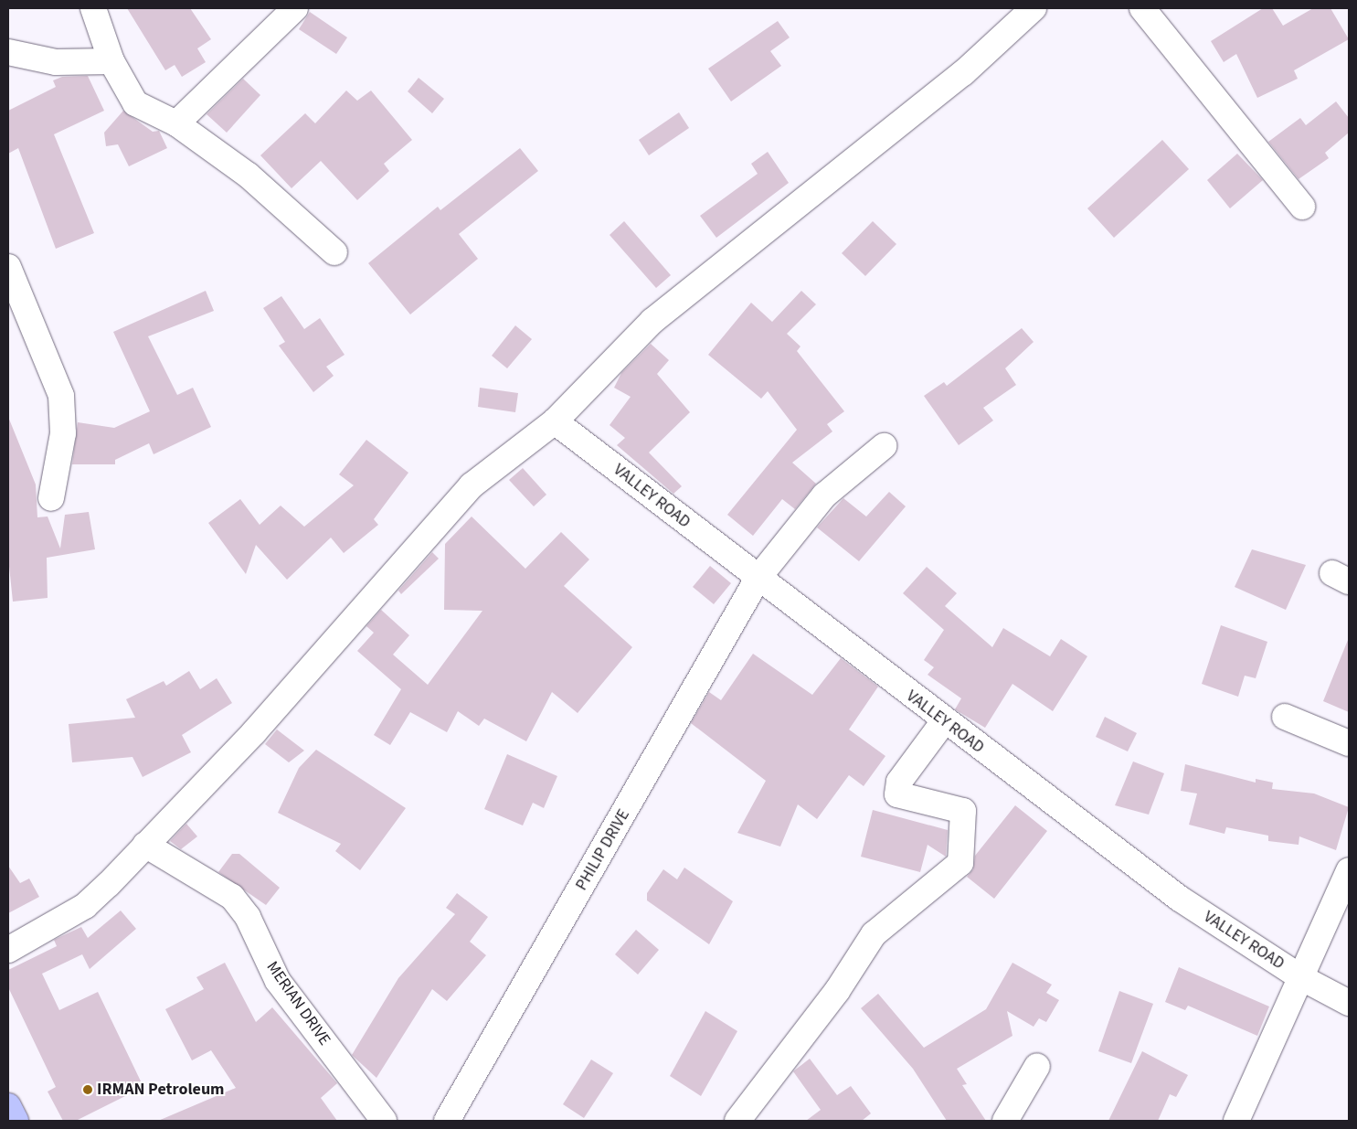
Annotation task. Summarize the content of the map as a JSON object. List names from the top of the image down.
{
  "streets": {
    "street": ["VALLEY ROAD", "PHILIP DRIVE", "MERIAN DRIVE"]
  },
  "crossings": [
    ["VALLEY ROAD", "PHILIP DRIVE"]
  ],
  "places": ["IRMAN Petroleum"]
}
